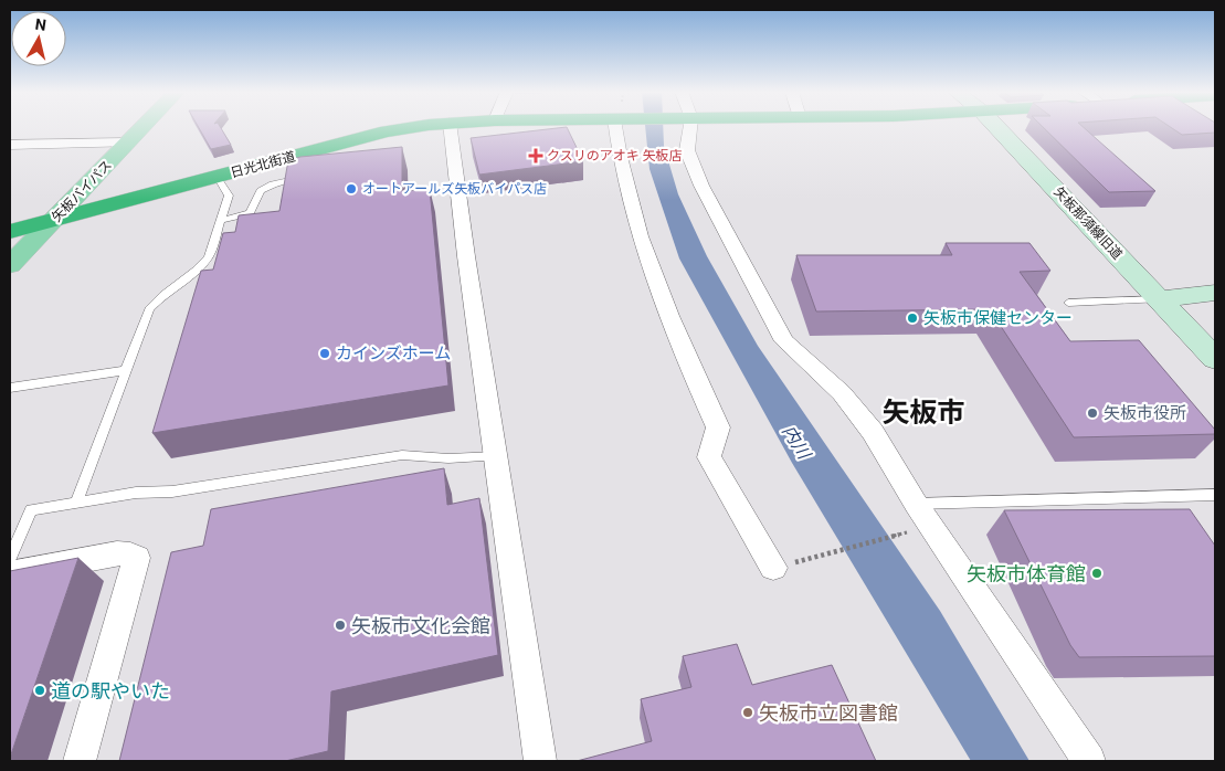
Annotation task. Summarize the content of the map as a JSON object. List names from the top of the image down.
{
  "streets": {
    "highway": ["日光北街道"],
    "main road": ["矢板バイパス"],
    "street": ["矢板那須線旧道"]
  },
  "crossings": [
    ["日光北街道", "矢板バイパス"]
  ],
  "districts": ["矢板市"],
  "water": ["内川"],
  "places": {
    "health": ["クスリのアオキ 矢板店"],
    "other": [
      "オートアールズ矢板バイパス店",
      "矢板市保健センター",
      "カインズホーム",
      "矢板市役所",
      "矢板市体育館",
      "矢板市文化会館",
      "道の駅やいた",
      "矢板市立図書館"
    ]
  },
  "north": "top"
}
